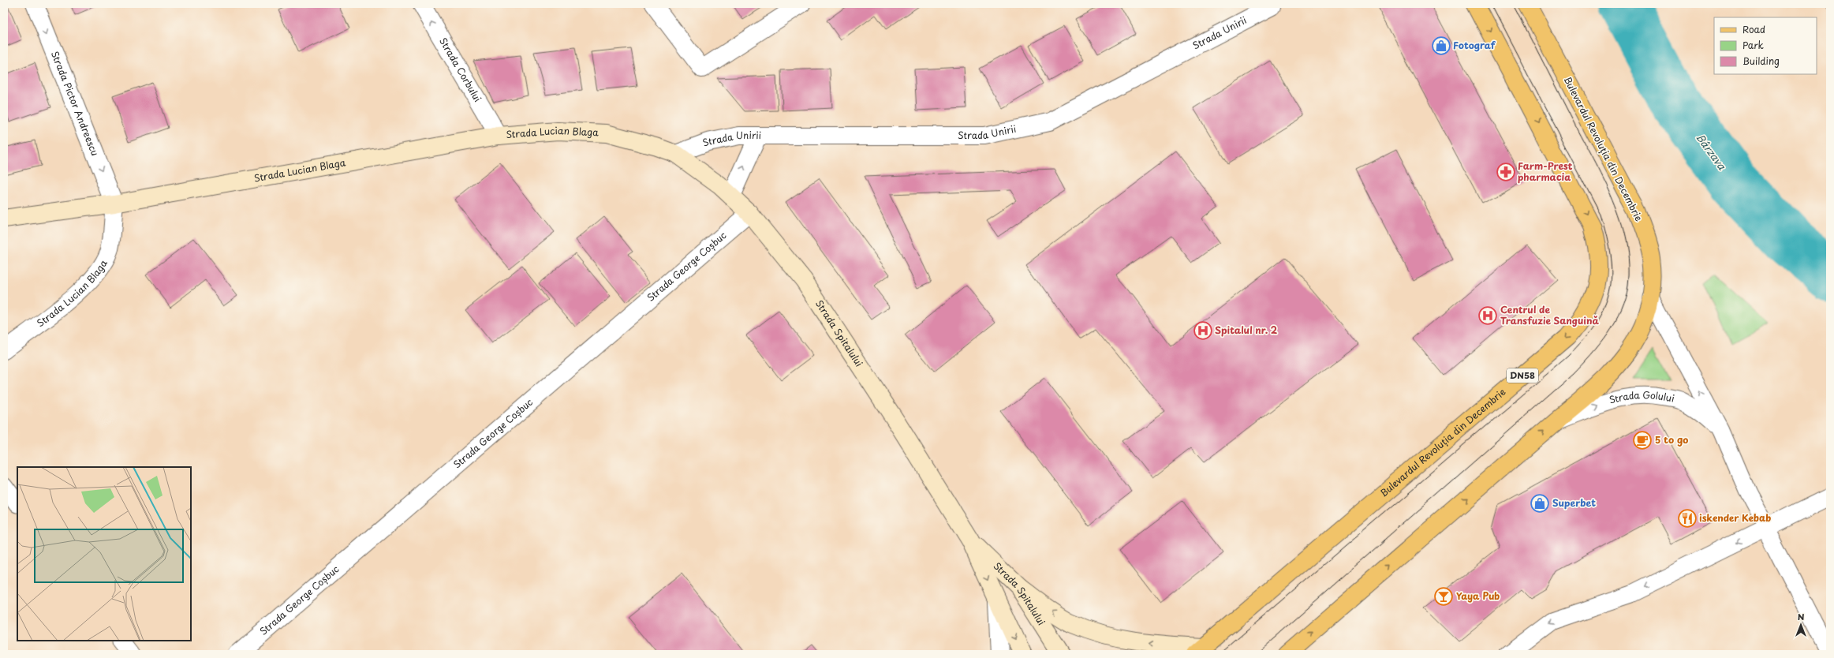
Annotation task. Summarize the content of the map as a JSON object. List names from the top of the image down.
{
  "streets": {
    "main road": [
      "Strada Lucian Blaga",
      "Bulevardul Revoluția din Decembrie",
      "Strada Spitalului",
      "DN58"
    ],
    "street": [
      "Strada Unirii",
      "Strada Corbului",
      "Strada Pictor Andreescu",
      "Strada George Coșbuc"
    ],
    "lane": ["Strada Golului"]
  },
  "crossings": [
    ["Strada Unirii", "Strada Lucian Blaga"],
    ["Strada Unirii", "Strada Spitalului"],
    ["Strada Corbului", "Strada Lucian Blaga"],
    ["Strada Pictor Andreescu", "Strada Lucian Blaga"],
    ["Strada Lucian Blaga", "Strada Spitalului"],
    ["Bulevardul Revoluția din Decembrie", "Strada Golului"],
    ["Strada George Coșbuc", "Strada Spitalului"]
  ],
  "one_way": ["Strada Corbului", "Strada Pictor Andreescu"],
  "water": ["Bârzava"],
  "places": {
    "shop": ["Fotograf", "Superbet"],
    "pharmacy": ["Farm-Prest pharmacia"],
    "hospital": ["Centrul de Transfuzie Sanguină", "Spitalul nr. 2"],
    "cafe": ["5 to go"],
    "restaurant": ["iskender Kebab"],
    "bar": ["Yaya Pub"]
  },
  "legend": ["Road", "Park", "Building"],
  "north": "top"
}
